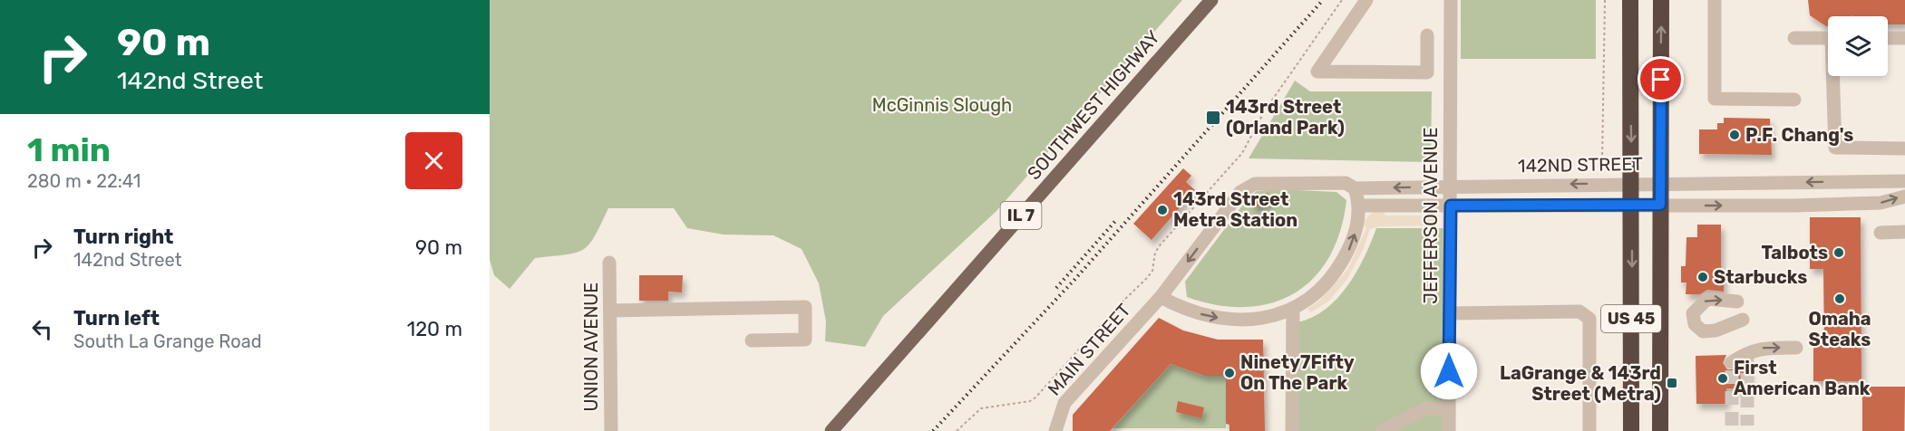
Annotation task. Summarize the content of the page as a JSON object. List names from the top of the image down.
{
  "streets": {
    "highway": ["US 45"],
    "main road": ["SOUTHWEST HIGHWAY", "IL 7"],
    "street": [
      "142ND STREET",
      "JEFFERSON AVENUE",
      "UNION AVENUE",
      "MAIN STREET"
    ]
  },
  "crossings": [
    ["142ND STREET", "JEFFERSON AVENUE"],
    ["142ND STREET", "US 45"],
    ["142ND STREET", "MAIN STREET"]
  ],
  "one_way": ["MAIN STREET"],
  "parks": ["McGinnis Slough"],
  "places": {
    "transit": ["143rd Street (Orland Park)", "LaGrange & 143rd Street (Metra)"],
    "other": [
      "P.F. Chang's",
      "143rd Street Metra Station",
      "Talbots",
      "Starbucks",
      "Omaha Steaks",
      "Ninety7Fifty On The Park",
      "First American Bank"
    ]
  },
  "page": {
    "turn": ["90 m", "142nd Street"],
    "heading": ["1 min", "280 m · 22:41"],
    "list": [
      {
        "name": "Turn right",
        "note": "142nd Street",
        "value": "90 m"
      },
      {
        "name": "Turn left",
        "note": "South La Grange Road",
        "value": "120 m"
      }
    ]
  }
}
